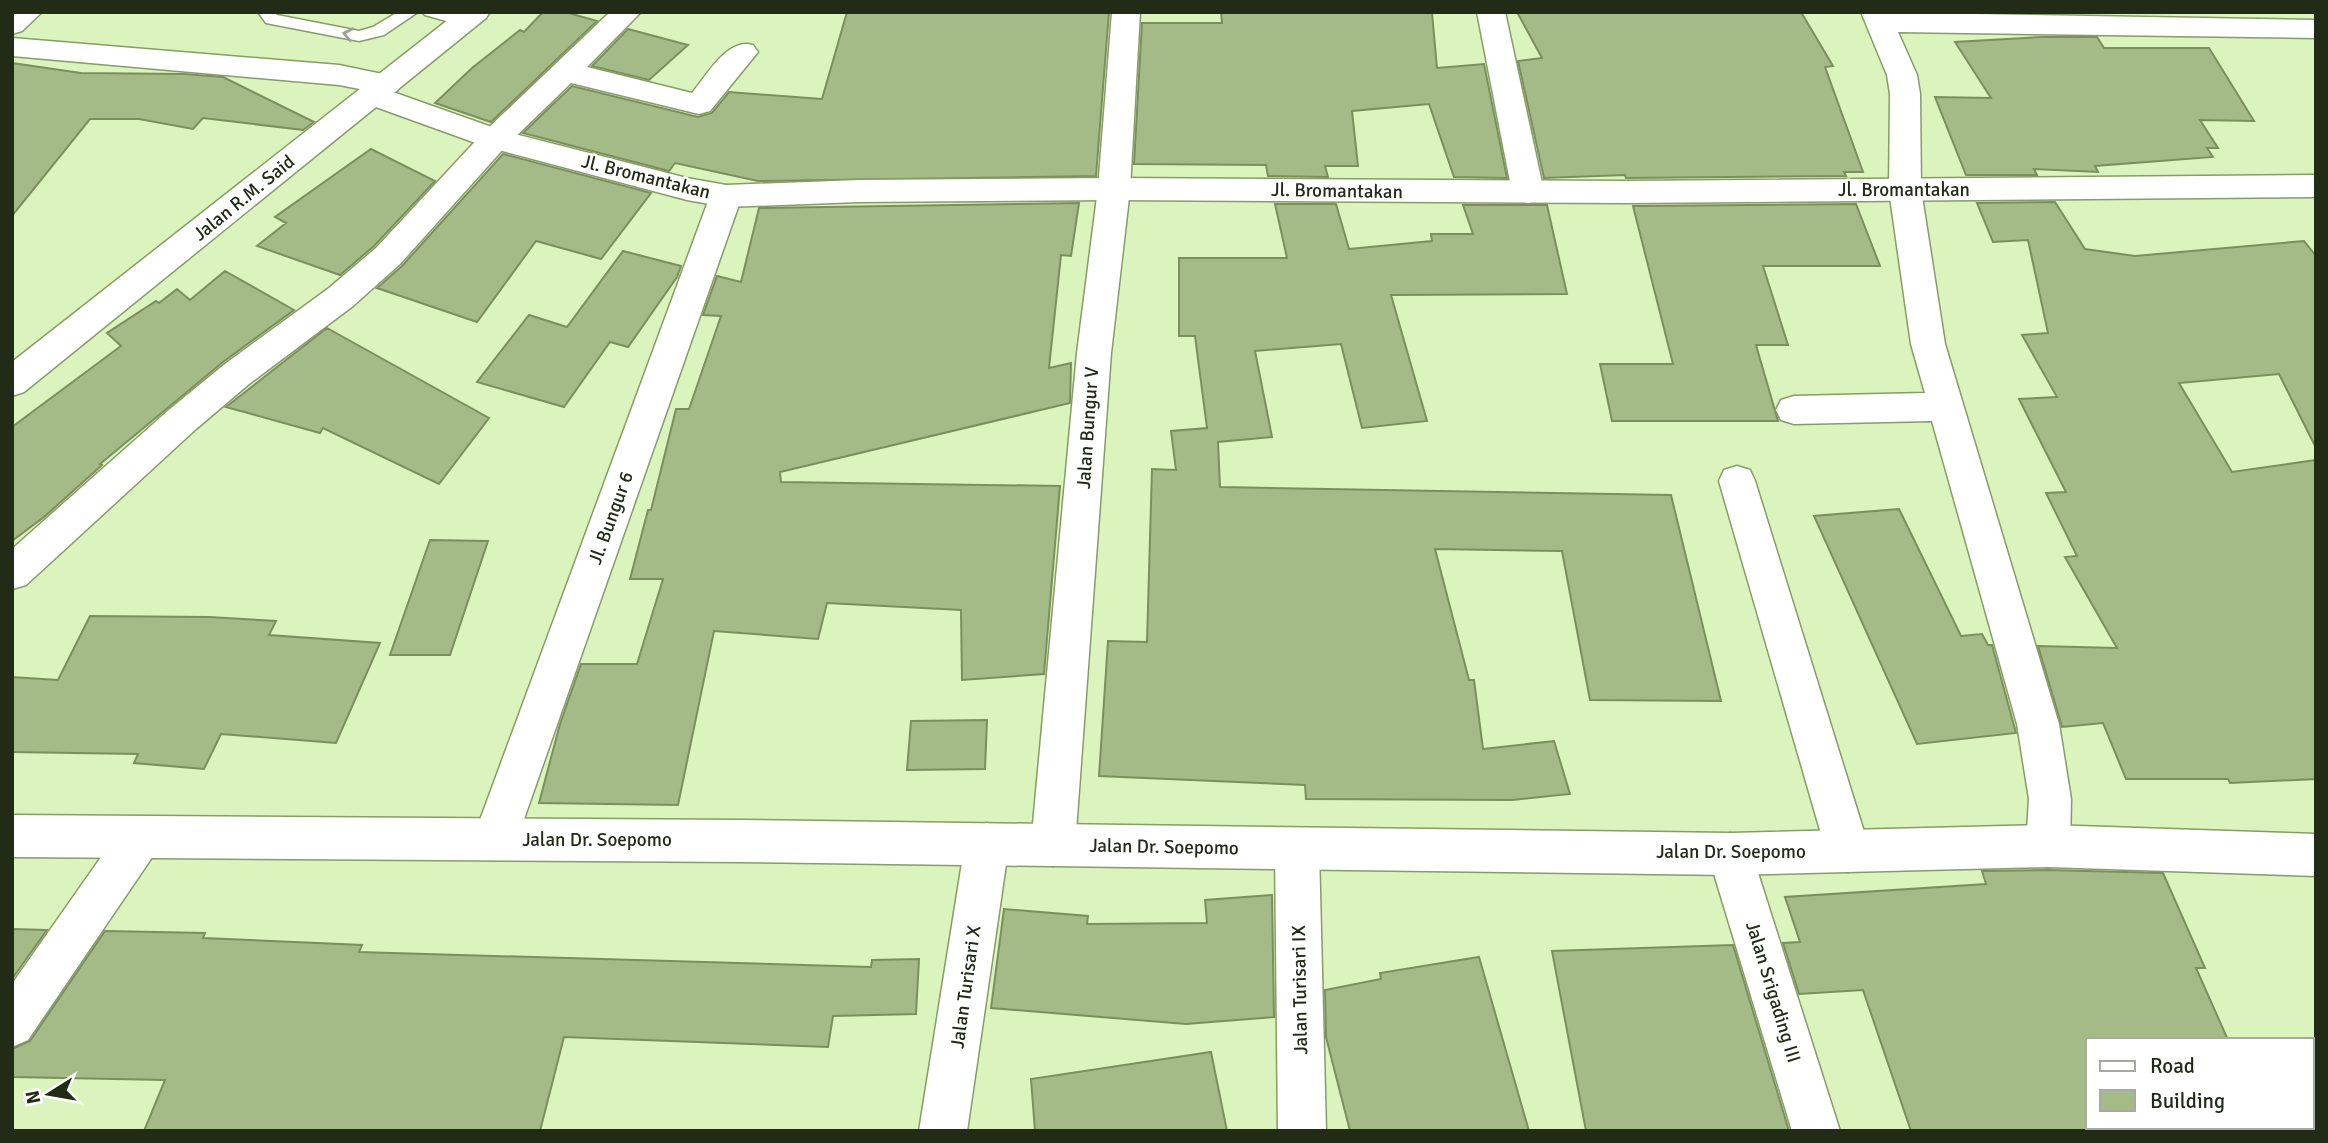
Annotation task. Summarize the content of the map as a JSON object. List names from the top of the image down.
{
  "streets": {
    "street": [
      "Jl. Bromantakan",
      "Jalan R.M. Said",
      "Jalan Bungur V",
      "Jl. Bungur 6",
      "Jalan Dr. Soepomo",
      "Jalan Turisari X",
      "Jalan Turisari IX",
      "Jalan Srigading III"
    ]
  },
  "crossings": [
    ["Jl. Bromantakan", "Jalan R.M. Said"],
    ["Jl. Bromantakan", "Jalan Bungur V"],
    ["Jl. Bromantakan", "Jl. Bungur 6"],
    ["Jalan Bungur V", "Jalan Dr. Soepomo"],
    ["Jl. Bungur 6", "Jalan Dr. Soepomo"],
    ["Jalan Dr. Soepomo", "Jalan Turisari X"],
    ["Jalan Dr. Soepomo", "Jalan Turisari IX"],
    ["Jalan Dr. Soepomo", "Jalan Srigading III"]
  ],
  "legend": ["Road", "Building"],
  "north": "left"
}
